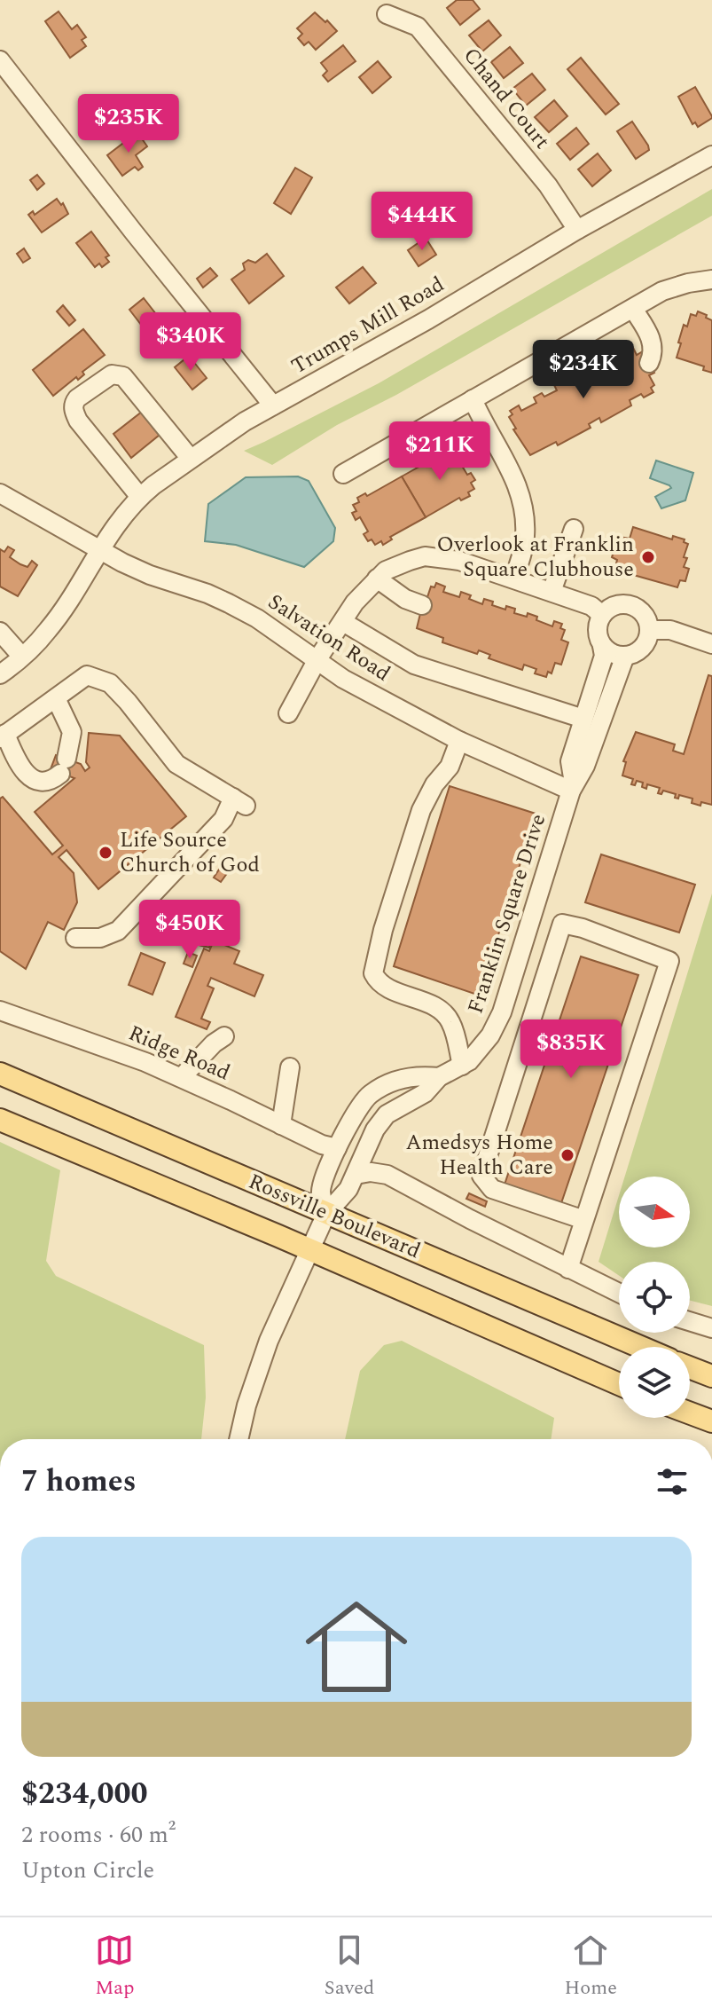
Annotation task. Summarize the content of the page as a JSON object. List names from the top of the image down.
{
  "streets": {
    "main road": ["Rossville Boulevard"],
    "street": [
      "Chand Court",
      "Trumps Mill Road",
      "Salvation Road",
      "Franklin Square Drive",
      "Ridge Road"
    ]
  },
  "crossings": [
    ["Chand Court", "Trumps Mill Road"],
    ["Trumps Mill Road", "Salvation Road"],
    ["Salvation Road", "Franklin Square Drive"],
    ["Franklin Square Drive", "Ridge Road"],
    ["Franklin Square Drive", "Rossville Boulevard"]
  ],
  "places": ["Overlook at Franklin Square Clubhouse", "Life Source Church of God", "Amedsys Home Health Care"],
  "north": "right",
  "page": {
    "price": [
      "$235K",
      "$444K",
      "$340K",
      "$234K",
      "$211K",
      "$450K",
      "$835K"
    ],
    "heading": "7 homes",
    "list": [
      {
        "name": "$234,000",
        "note": "2 rooms · 60 m² · Upton Circle"
      }
    ],
    "tabs": ["Map", "Saved", "Home"]
  }
}
